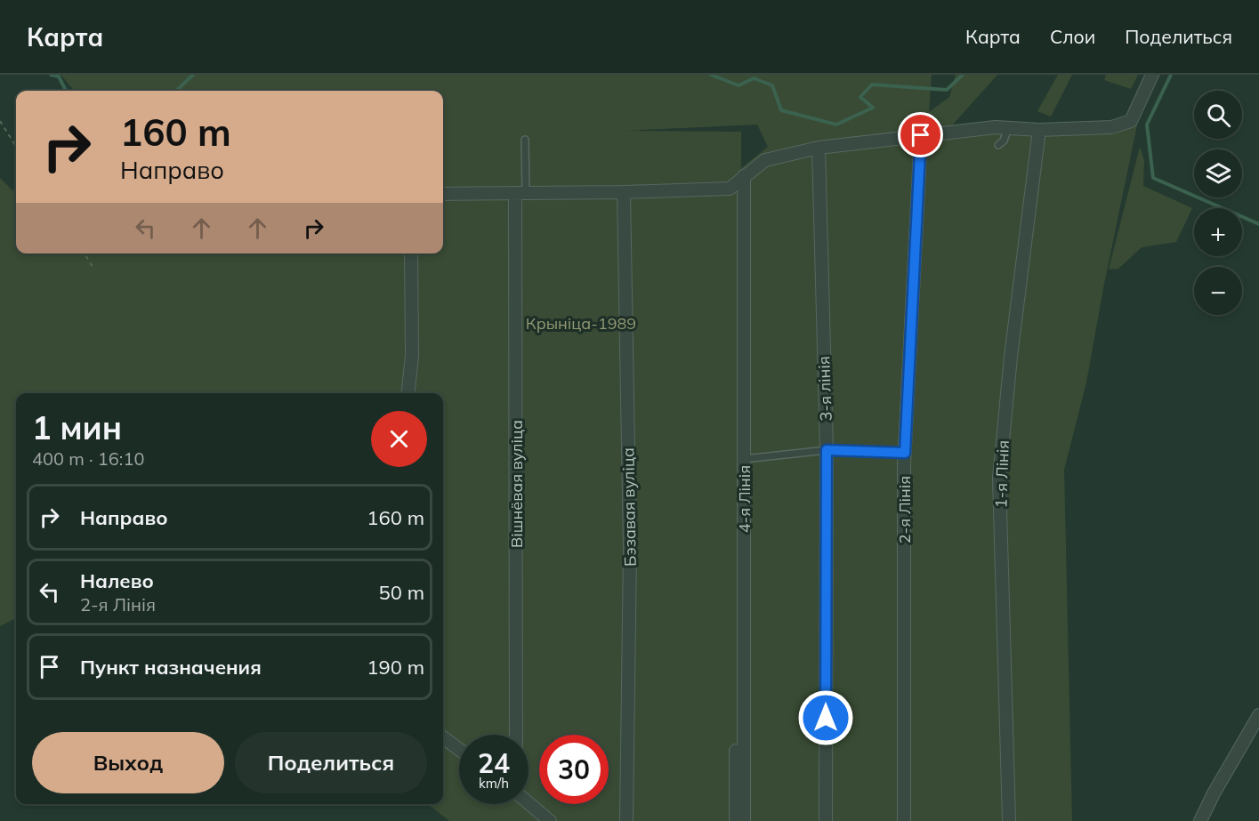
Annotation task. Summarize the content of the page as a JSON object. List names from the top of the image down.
{
  "streets": {
    "street": [
      "3-я лінія",
      "1-я Лінія",
      "Вішнёвая вуліца",
      "4-я Лінія",
      "Бэзавая вуліца",
      "2-я Лінія"
    ]
  },
  "parks": ["Крыніца-1989"],
  "page": {
    "header": "Карта",
    "nav": ["Карта", "Слои", "Поделиться"],
    "map_buttons": ["+", "−"],
    "turn": ["160 m", "Направо"],
    "heading": ["1 мин", "400 m · 16:10"],
    "list": [
      {
        "name": "Направо",
        "value": "160 m"
      },
      {
        "name": "Налево",
        "note": "2-я Лінія",
        "value": "50 m"
      },
      {
        "name": "Пункт назначения",
        "value": "190 m"
      }
    ],
    "buttons": ["Выход", "Поделиться"],
    "speed": "24 km/h",
    "limit": "30"
  }
}
